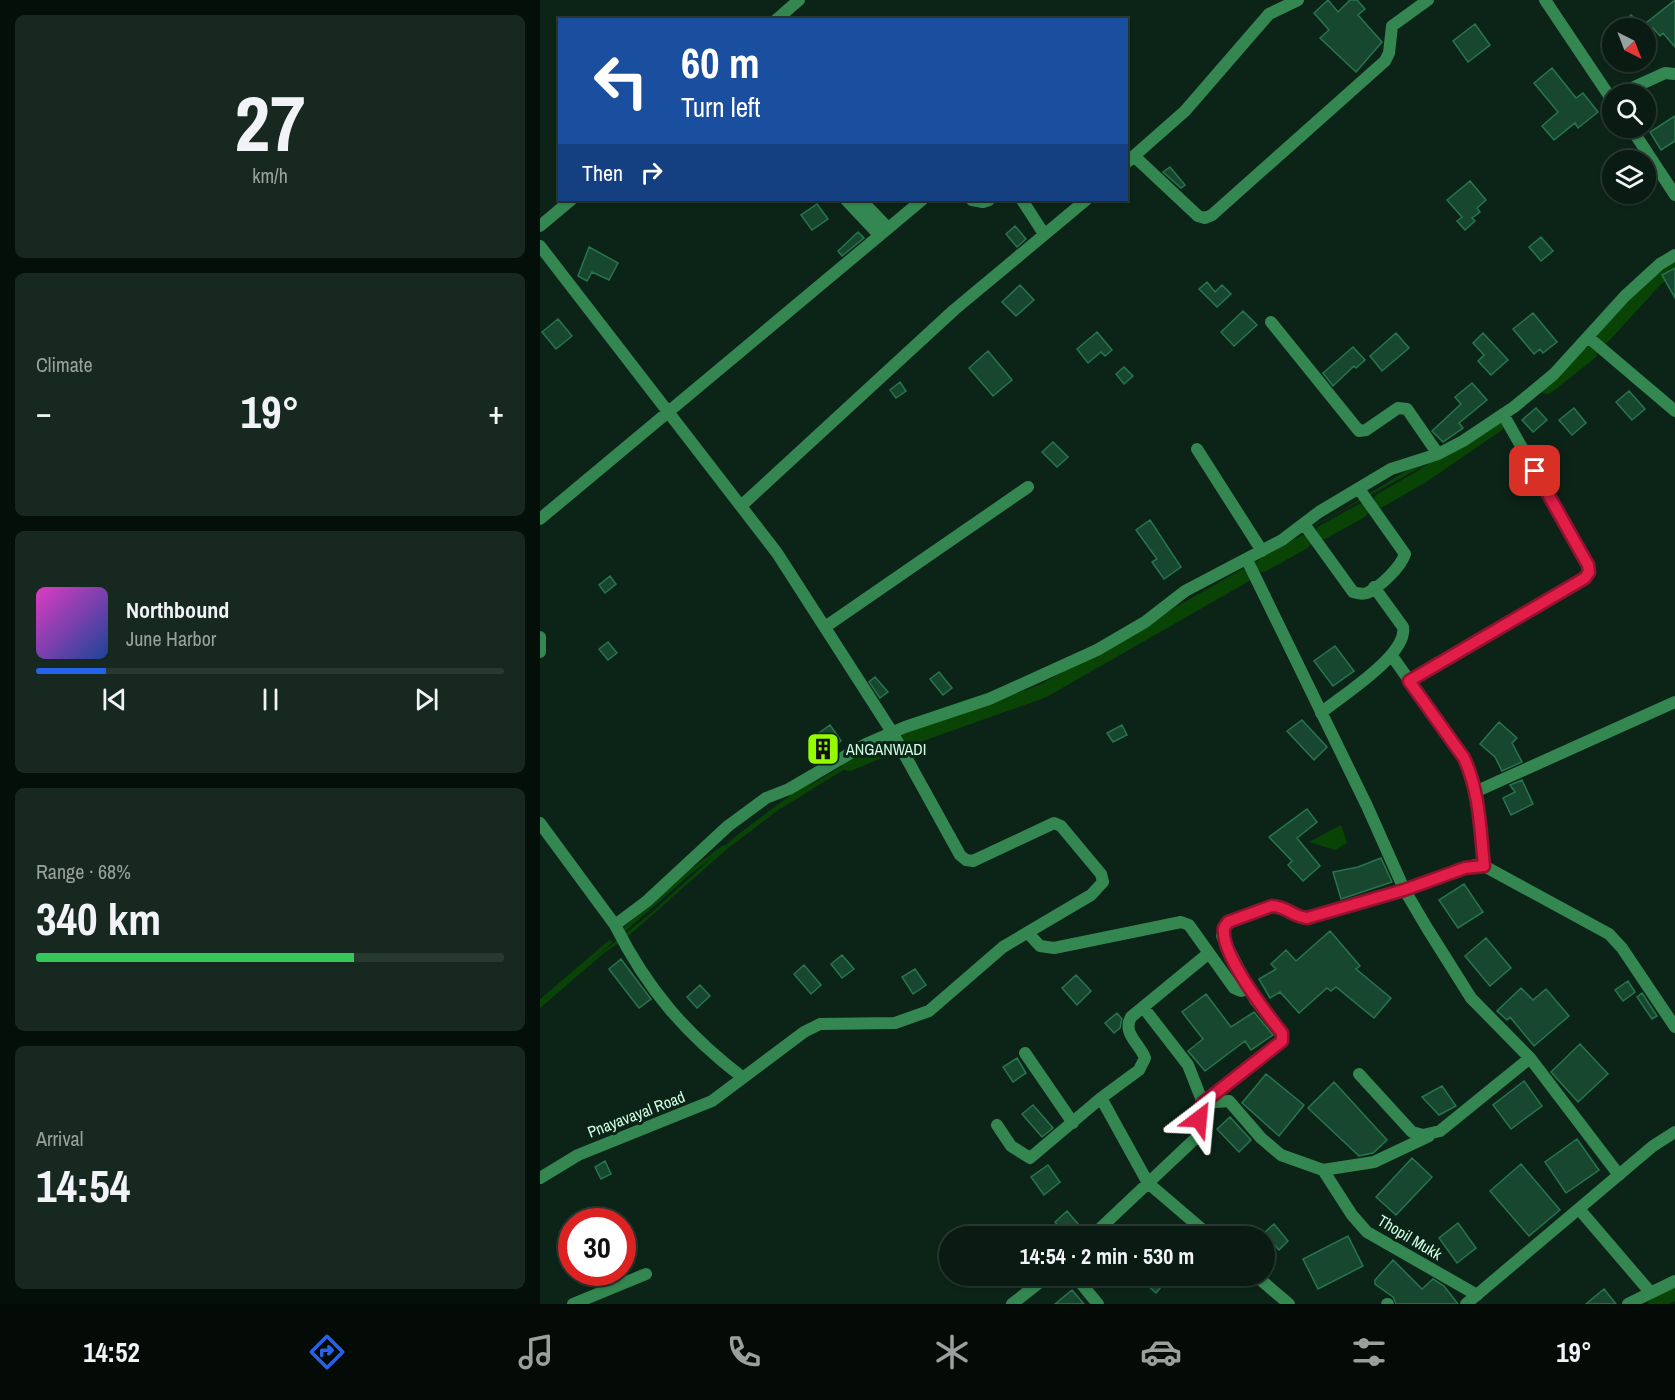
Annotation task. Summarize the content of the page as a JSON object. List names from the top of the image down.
{
  "streets": {
    "street": ["Pnayavayal Road", "Thopil Mukk"]
  },
  "places": {
    "building": ["ANGANWADI"]
  },
  "north": "bottom right",
  "page": {
    "tile": [
      ["27", "km/h"],
      "Climate",
      ["Range · 68%", "340 km"],
      ["Arrival", "14:54"]
    ],
    "turn": ["60 m", "Turn left"],
    "then": "Then",
    "heat": ["−", "19°", "+"],
    "song": ["Northbound", "June Harbor"],
    "limit": "30",
    "trip": "14:54 · 2 min · 530 m",
    "tabs": ["14:52", "19°"]
  }
}
